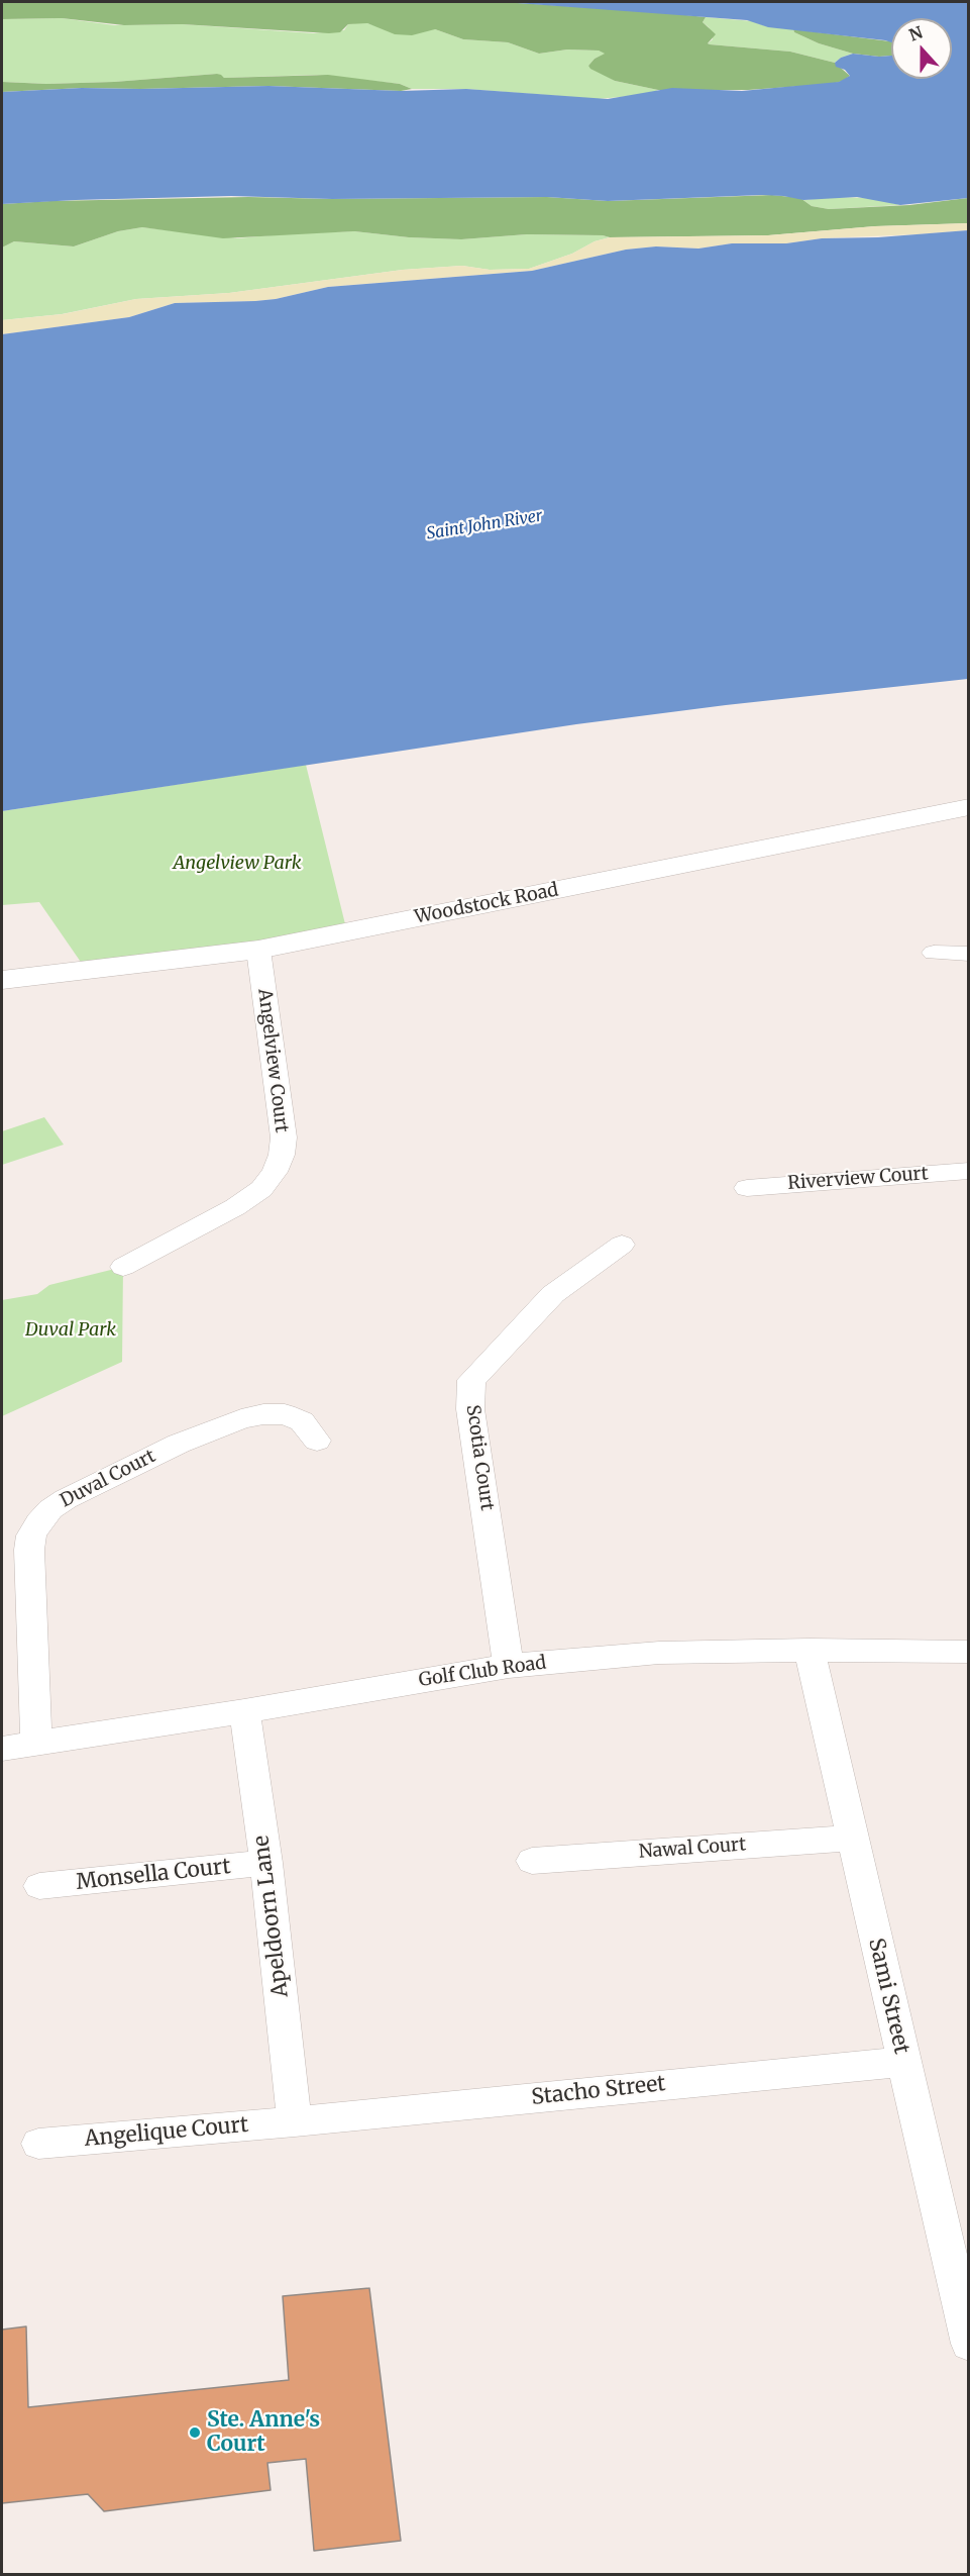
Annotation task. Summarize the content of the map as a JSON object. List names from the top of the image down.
{
  "streets": {
    "main road": ["Woodstock Road"],
    "street": [
      "Angelview Court",
      "Riverview Court",
      "Scotia Court",
      "Duval Court",
      "Golf Club Road",
      "Nawal Court",
      "Monsella Court",
      "Apeldoorn Lane",
      "Sami Street",
      "Stacho Street",
      "Angelique Court"
    ]
  },
  "crossings": [
    ["Woodstock Road", "Angelview Court"],
    ["Scotia Court", "Golf Club Road"],
    ["Duval Court", "Golf Club Road"],
    ["Golf Club Road", "Apeldoorn Lane"],
    ["Golf Club Road", "Sami Street"],
    ["Nawal Court", "Sami Street"],
    ["Monsella Court", "Apeldoorn Lane"],
    ["Apeldoorn Lane", "Stacho Street"],
    ["Apeldoorn Lane", "Angelique Court"],
    ["Sami Street", "Stacho Street"],
    ["Stacho Street", "Angelique Court"]
  ],
  "water": ["Saint John River"],
  "parks": ["Angelview Park", "Duval Park"],
  "places": ["Ste. Anne's Court"],
  "north": "top"
}
